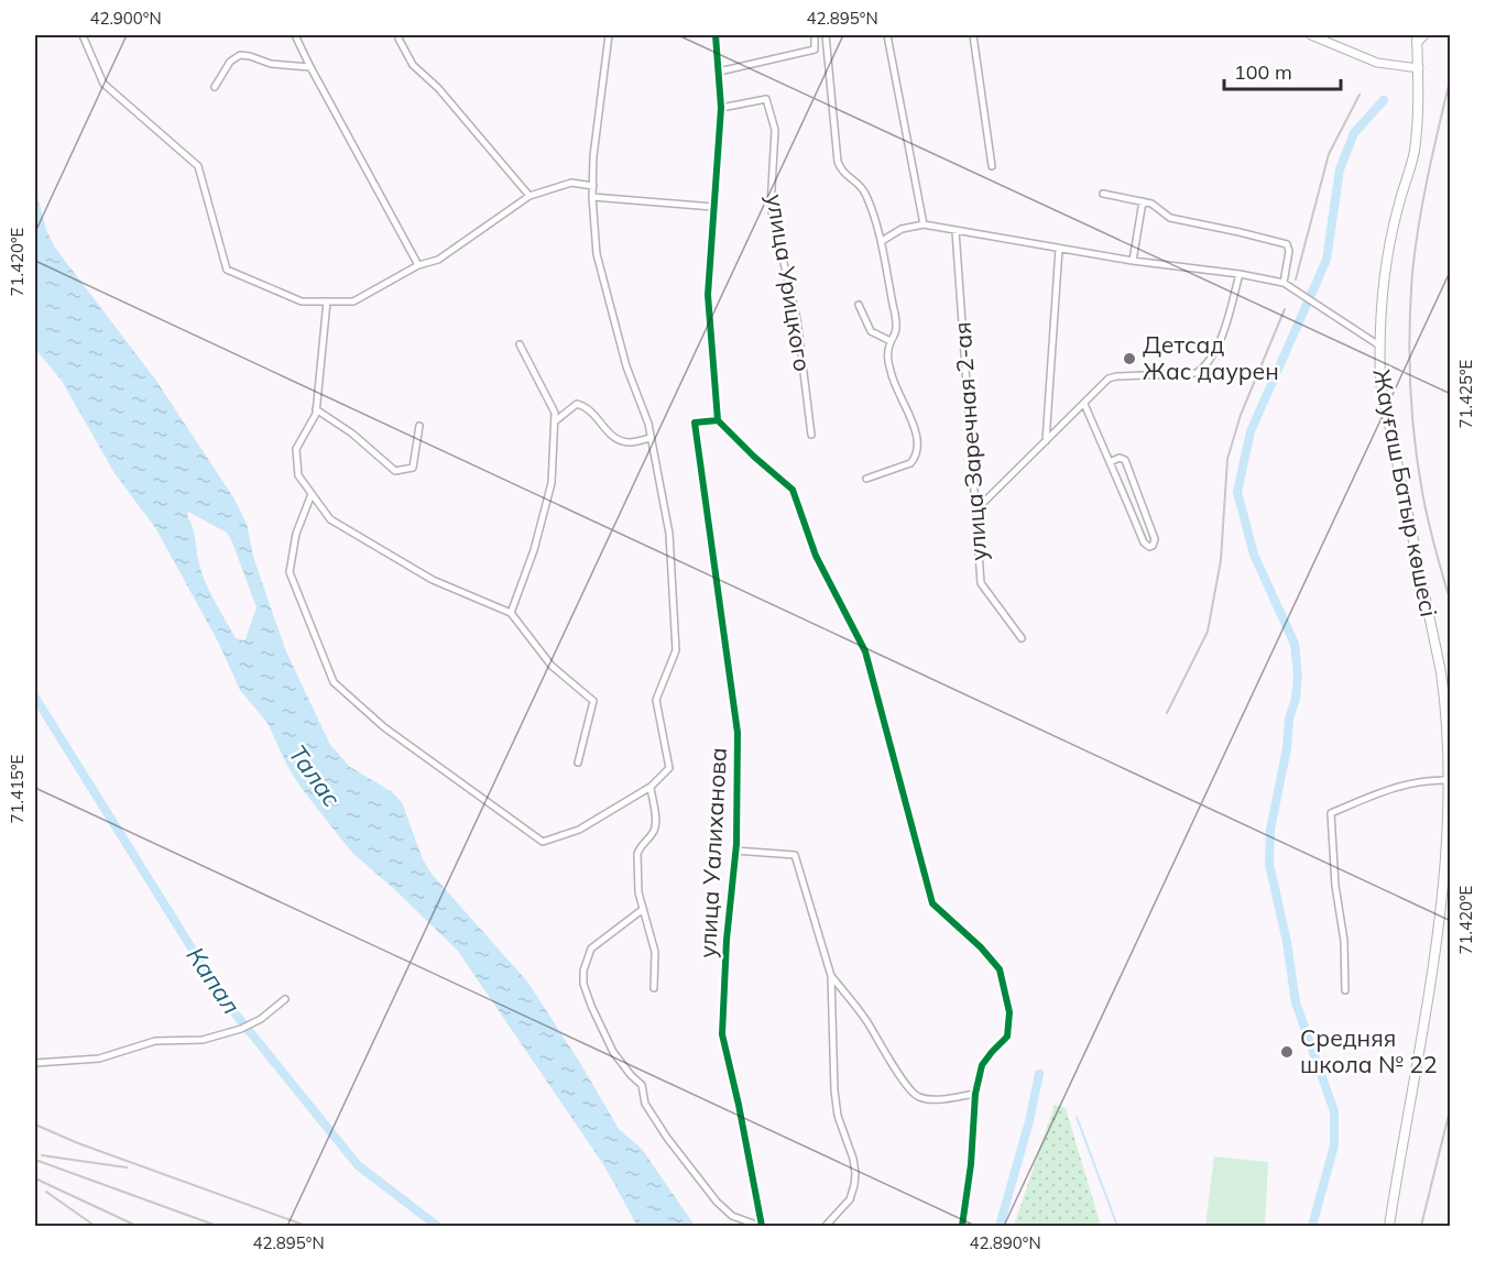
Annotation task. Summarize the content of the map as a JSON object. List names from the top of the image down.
{
  "streets": {
    "main road": ["Жауғаш Батыр көшесі"],
    "street": ["улица Урицкого", "улица Заречная 2-ая", "улица Уалиханова"]
  },
  "water": ["Талас", "Капал"],
  "places": ["Детсад Жас даурен", "Средняя школа № 22"],
  "scale_bar": "100 m",
  "coordinates": [
    "42.900°N",
    "42.895°N",
    "71.420°E",
    "71.425°E",
    "71.415°E",
    "42.890°N"
  ]
}
